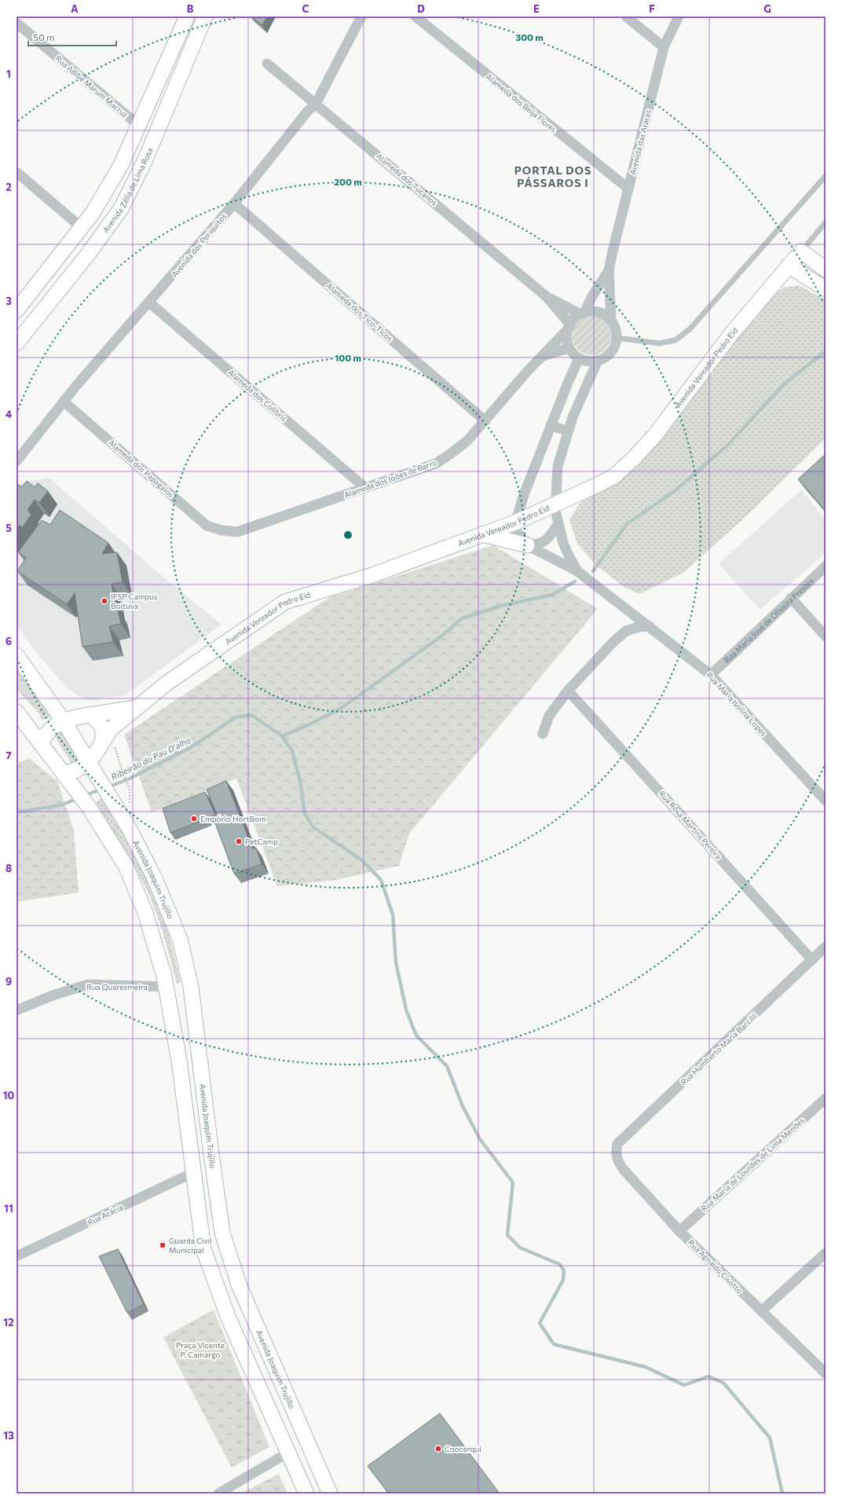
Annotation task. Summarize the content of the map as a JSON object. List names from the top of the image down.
{
  "streets": {
    "main road": ["Avenida Zélia de Lima Rosa", "Avenida Vereador Pedro Eid", "Avenida Joaquim Trujillo"],
    "street": [
      "Rua Adibe Marum Macruz",
      "Alameda dos Beija Flores",
      "Avenida das Araras",
      "Alameda dos Tucanos",
      "Avenida dos Periquitos",
      "Alameda dos Tico-Ticos",
      "Alameda dos Colibris",
      "Alameda dos Papagaios",
      "Alameda dos Joões de Barro",
      "Rua Maria José de Oliveira Prestes",
      "Rua Maria Isolina Lopes",
      "Rua Rosa Martins Pereira",
      "Rua Quaresmeira",
      "Rua Humberto Maria Baccilli",
      "Rua Maria de Lourdes de Lima Mendes",
      "Rua Acácia",
      "Rua Agnaldo Cisotto"
    ]
  },
  "crossings": [
    ["Alameda dos Beija Flores", "Avenida das Araras"],
    ["Avenida das Araras", "Alameda dos Joões de Barro"],
    ["Avenida das Araras", "Rua Maria Isolina Lopes"],
    ["Alameda dos Tucanos", "Avenida dos Periquitos"],
    ["Avenida dos Periquitos", "Alameda dos Tico-Ticos"],
    ["Avenida dos Periquitos", "Alameda dos Colibris"],
    ["Avenida dos Periquitos", "Alameda dos Papagaios"],
    ["Alameda dos Tico-Ticos", "Alameda dos Joões de Barro"],
    ["Avenida Vereador Pedro Eid", "Rua Maria Isolina Lopes"],
    ["Avenida Vereador Pedro Eid", "Avenida Joaquim Trujillo"],
    ["Alameda dos Colibris", "Alameda dos Joões de Barro"],
    ["Alameda dos Papagaios", "Alameda dos Joões de Barro"],
    ["Alameda dos Joões de Barro", "Rua Maria Isolina Lopes"],
    ["Rua Maria José de Oliveira Prestes", "Rua Maria Isolina Lopes"],
    ["Rua Rosa Martins Pereira", "Rua Humberto Maria Baccilli"],
    ["Rua Humberto Maria Baccilli", "Rua Agnaldo Cisotto"],
    ["Rua Maria de Lourdes de Lima Mendes", "Rua Agnaldo Cisotto"]
  ],
  "districts": ["PORTAL DOS PÁSSAROS I"],
  "water": ["Ribeirão do Pau D'alho"],
  "parks": ["Praça Vicente P. Camargo"],
  "places": [
    "IFSP Campus Boituva",
    "Empório HortBom",
    "PetCamp",
    "Guarda Civil Municipal",
    "Coocerqui"
  ],
  "scale_bar": "50 m",
  "grid": {
    "columns": [
      "A",
      "B",
      "C",
      "D",
      "E",
      "F",
      "G"
    ],
    "rows": [
      "1",
      "2",
      "3",
      "4",
      "5",
      "6",
      "7",
      "8",
      "9",
      "10",
      "11",
      "12",
      "13"
    ]
  },
  "rings": ["300 m", "200 m", "100 m"]
}
